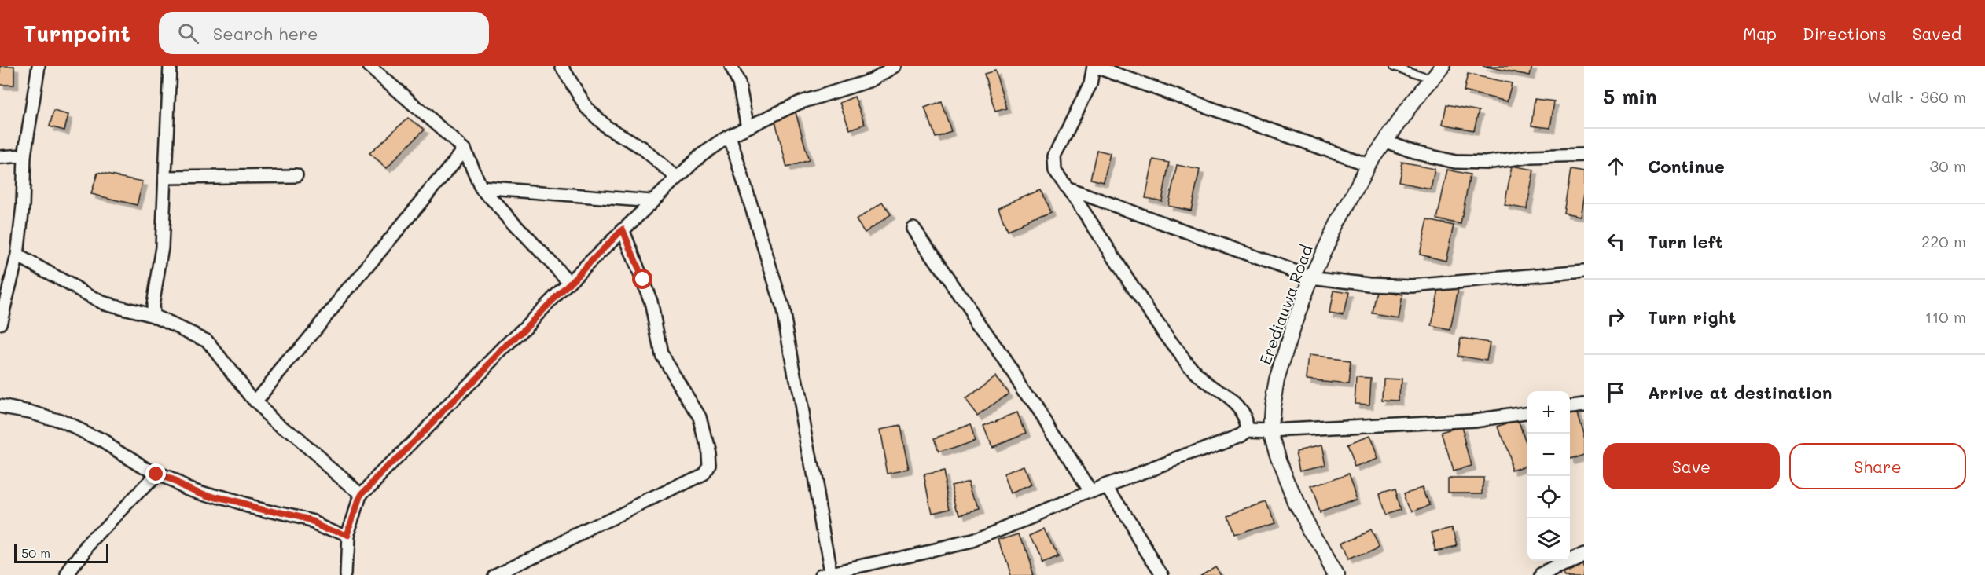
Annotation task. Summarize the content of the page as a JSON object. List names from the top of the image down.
{
  "streets": {
    "street": ["Erediauwa Road"]
  },
  "scale_bar": "50 m",
  "page": {
    "header": "Turnpoint",
    "search": "Search here",
    "nav": ["Map", "Directions", "Saved"],
    "heading": ["5 min", "Walk · 360 m"],
    "list": [
      ["Continue", "30 m"],
      ["Turn left", "220 m"],
      ["Turn right", "110 m"],
      "Arrive at destination"
    ],
    "map_buttons": ["+", "−"],
    "buttons": ["Save", "Share"],
    "scale": "50 m"
  }
}
